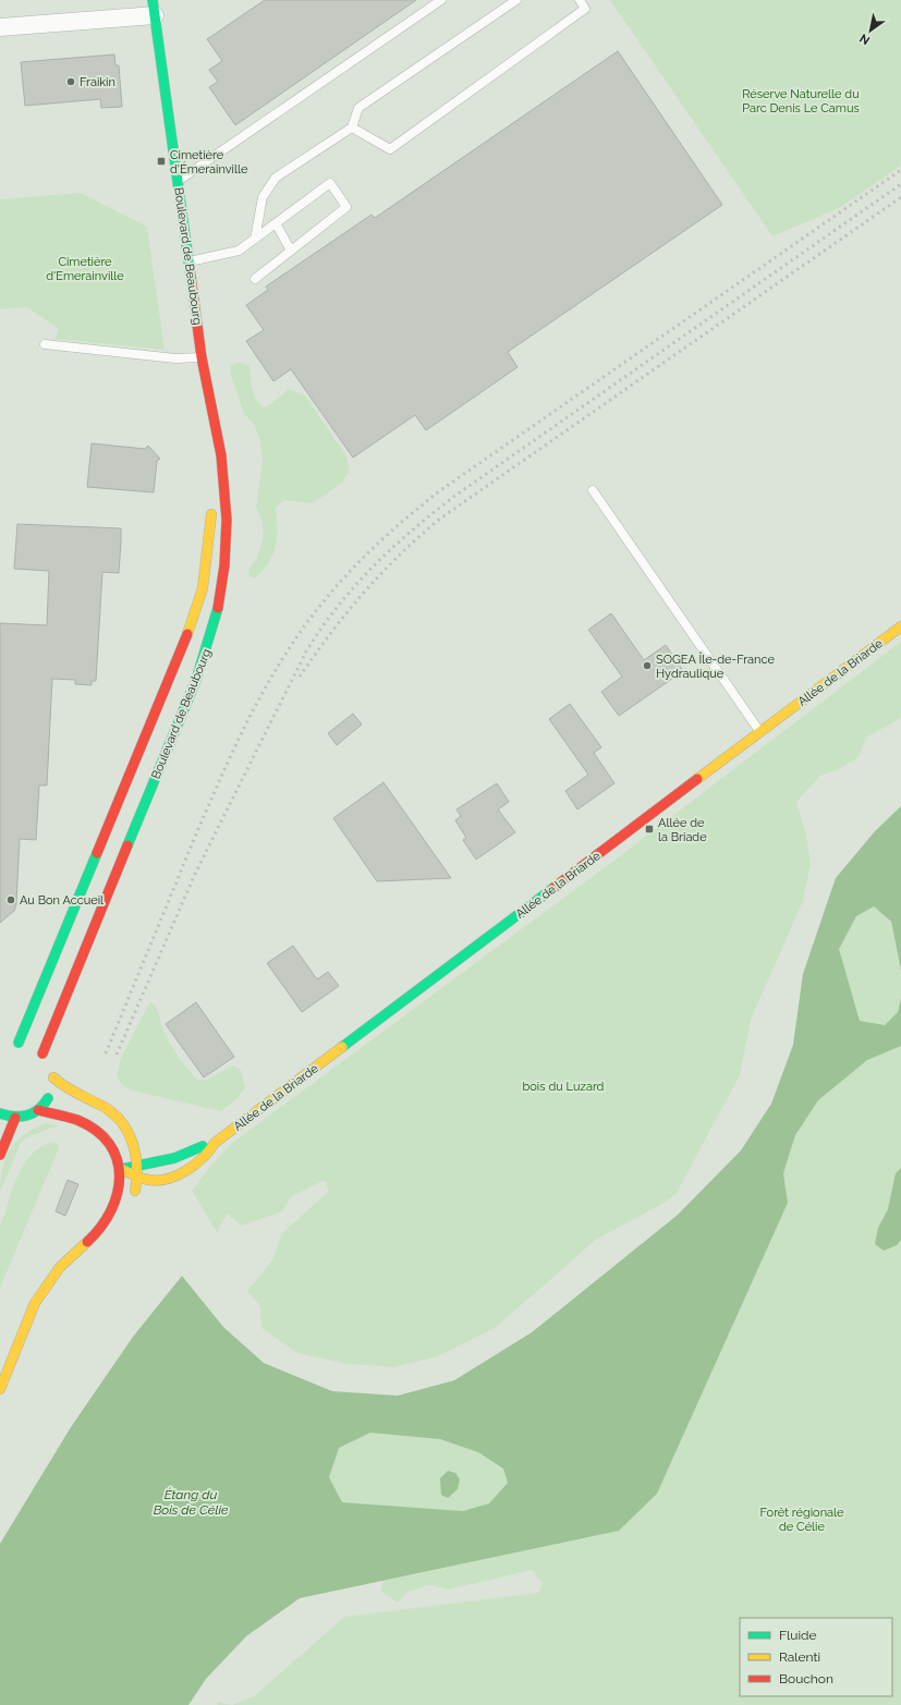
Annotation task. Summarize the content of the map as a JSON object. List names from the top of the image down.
{
  "streets": {
    "main road": ["Boulevard de Beaubourg", "Allée de la Briarde"]
  },
  "water": ["Étang du Bois de Célie"],
  "parks": [
    "Réserve Naturelle du Parc Denis Le Camus",
    "Cimetière d'Emerainville",
    "bois du Luzard",
    "Forêt régionale de Célie"
  ],
  "places": {
    "other": ["Fraikin", "SOGEA Île-de-France Hydraulique", "Au Bon Accueil"],
    "transit": ["Cimetière d'Émerainville", "Allée de la Briade"]
  },
  "legend": ["Fluide", "Ralenti", "Bouchon"],
  "north": "bottom left"
}
